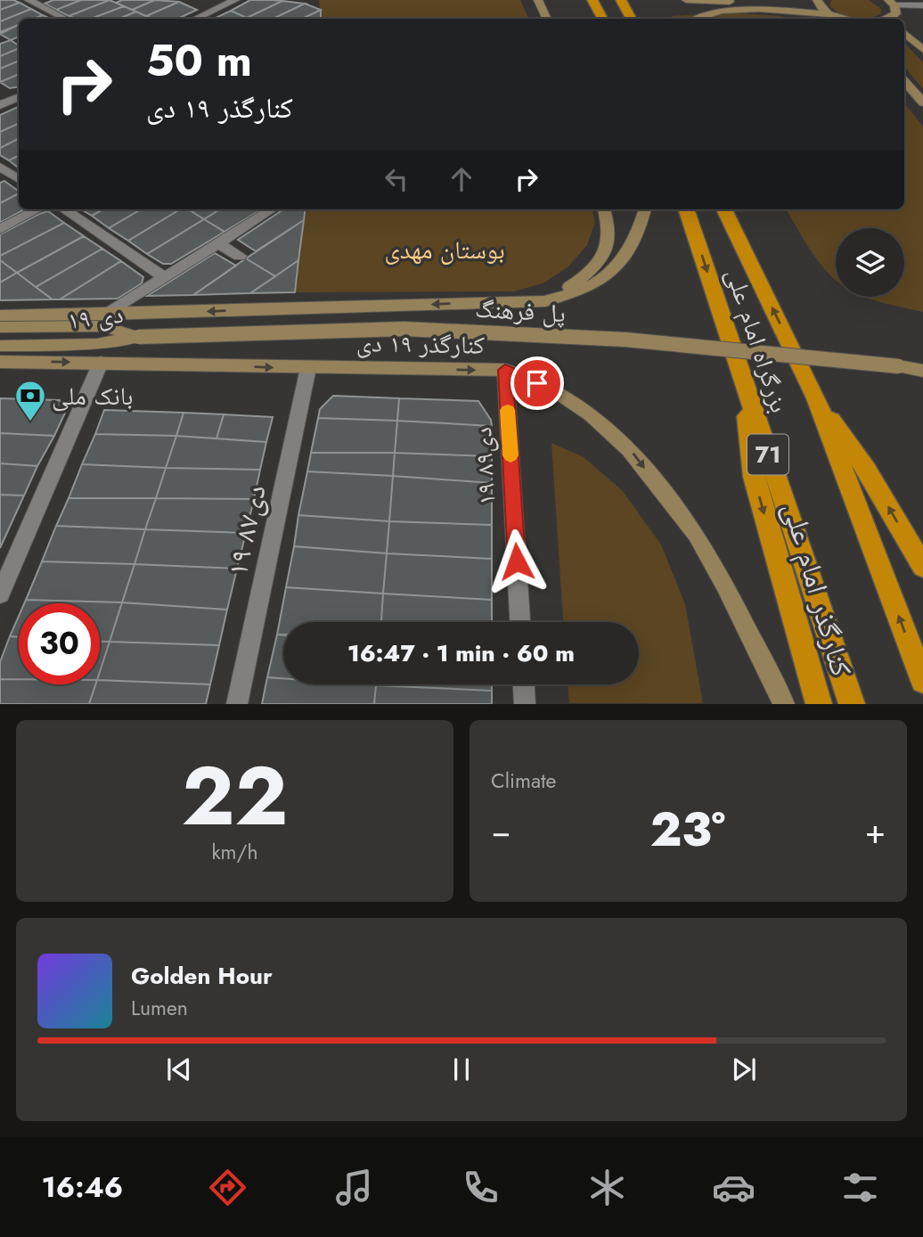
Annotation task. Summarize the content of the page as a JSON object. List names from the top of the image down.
{
  "streets": {
    "highway": ["بزرگراه امام علی", "71", "کنارگذر امام علی"],
    "main road": ["پل فرهنگ", "۱۹ دی", "کنارگذر ۱۹ دی"],
    "street": ["۱۹ دی۸۹", "۱۹ دی۸۷"]
  },
  "crossings": [
    ["پل فرهنگ", "۱۹ دی"],
    ["بزرگراه امام علی", "کنارگذر امام علی"],
    ["کنارگذر ۱۹ دی", "۱۹ دی۸۹"],
    ["کنارگذر ۱۹ دی", "۱۹ دی۸۷"]
  ],
  "parks": ["بوستان مهدی"],
  "places": {
    "bank": ["بانک ملی"]
  },
  "page": {
    "turn": ["50 m", "کنارگذر ۱۹ دی"],
    "limit": "30",
    "trip": "16:47 · 1 min · 60 m",
    "tile": [
      ["22", "km/h"],
      "Climate"
    ],
    "heat": ["−", "23°", "+"],
    "song": ["Golden Hour", "Lumen"],
    "tabs": "16:46"
  }
}
